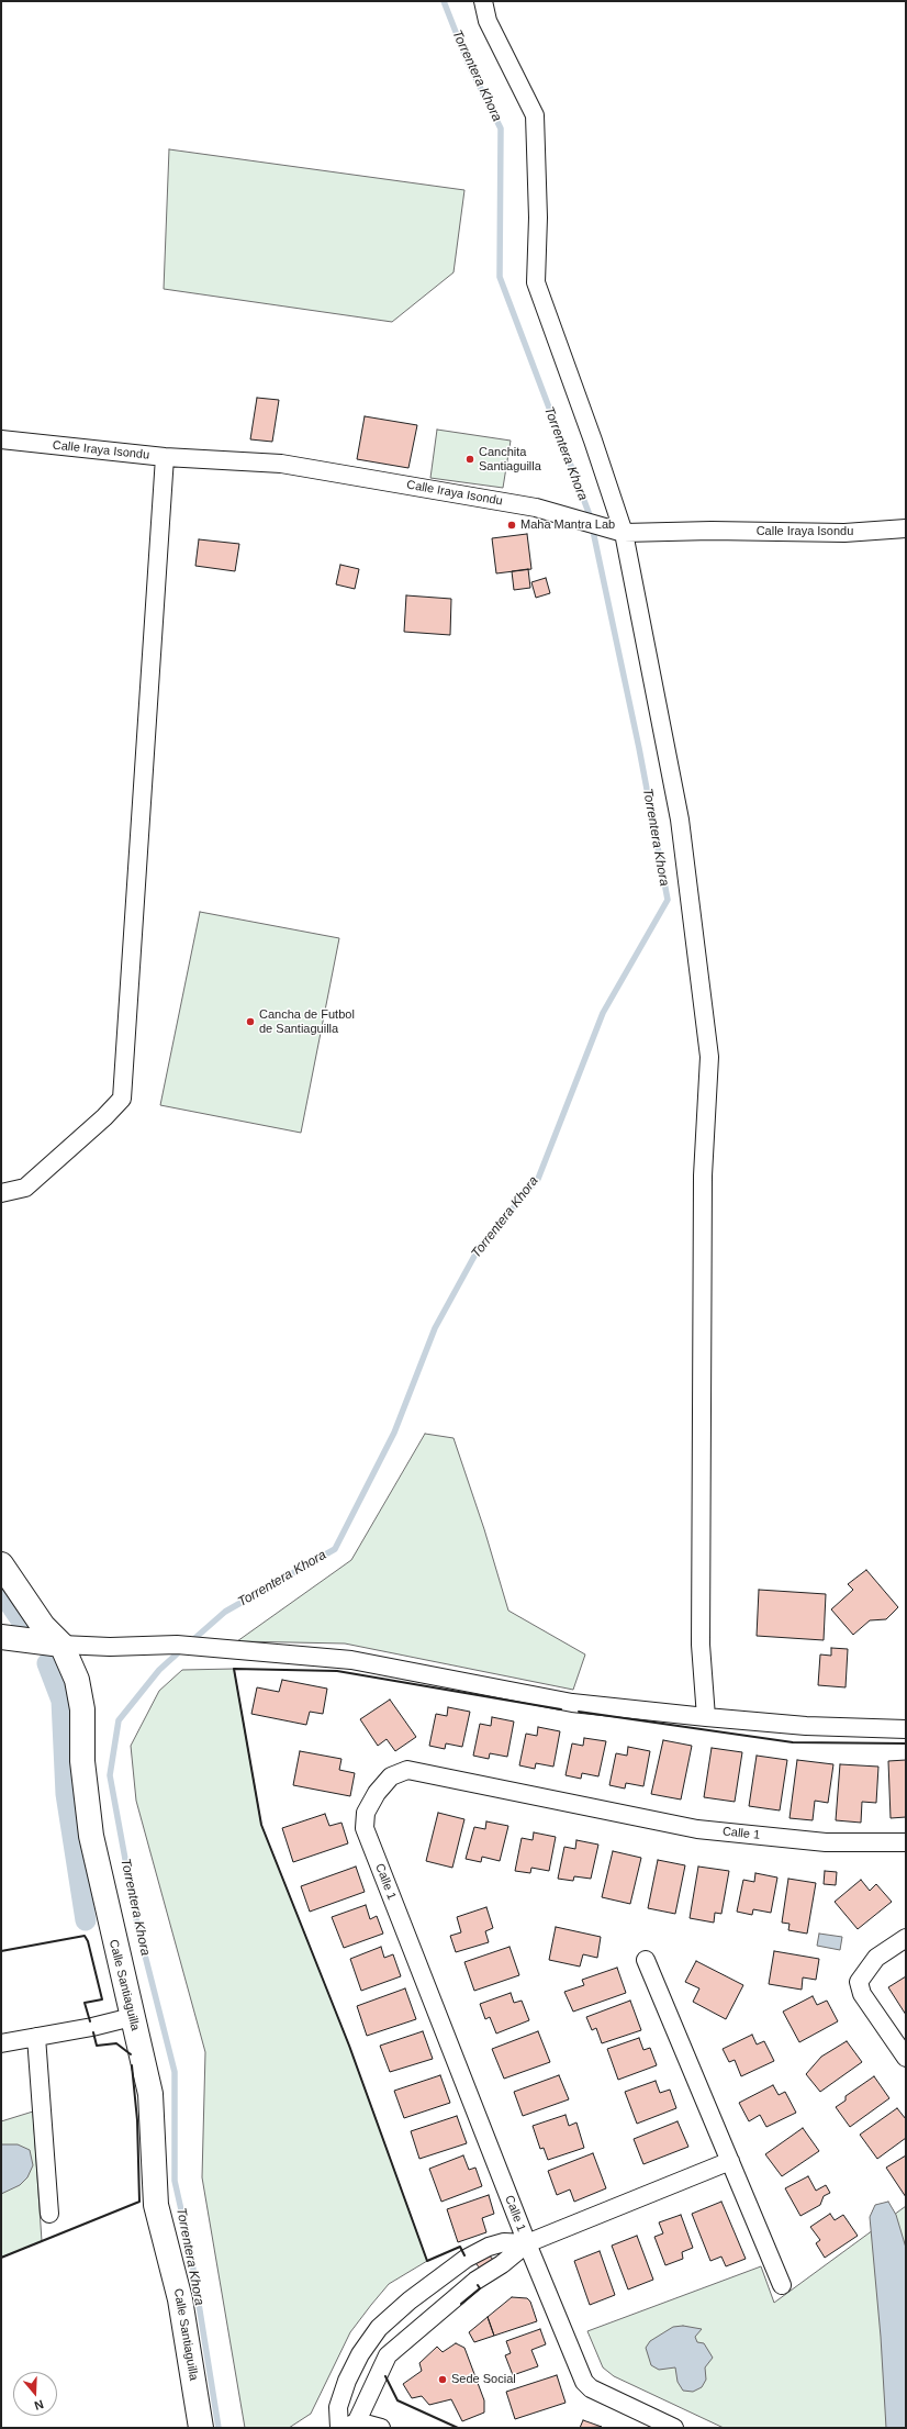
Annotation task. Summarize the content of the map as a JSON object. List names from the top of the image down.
{
  "streets": {
    "street": ["Calle Iraya Isondu", "Calle 1", "Calle Santiaguilla"]
  },
  "water": ["Torrentera Khora"],
  "places": [
    "Canchita Santiaguilla",
    "Maha Mantra Lab",
    "Cancha de Futbol de Santiaguilla",
    "Sede Social"
  ],
  "north": "bottom"
}
